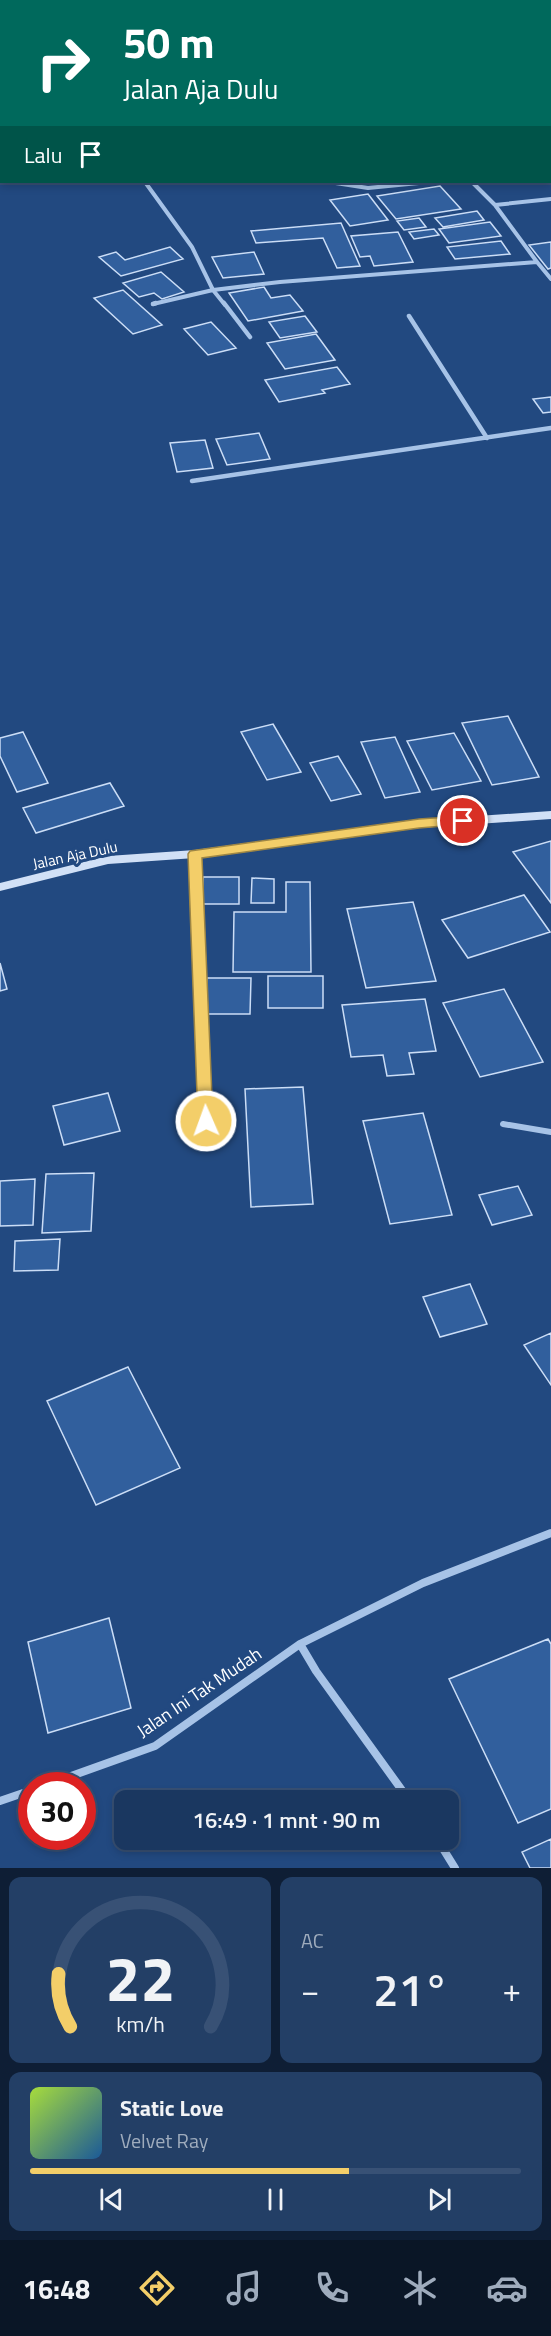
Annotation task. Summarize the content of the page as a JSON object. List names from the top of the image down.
{
  "streets": {
    "street": ["Jalan Aja Dulu", "Jalan Ini Tak Mudah"]
  },
  "page": {
    "turn": ["50 m", "Jalan Aja Dulu"],
    "then": "Lalu",
    "limit": "30",
    "trip": "16:49 · 1 mnt · 90 m",
    "tile": "AC",
    "heat": ["−", "21°", "+"],
    "song": ["Static Love", "Velvet Ray"],
    "tabs": "16:48",
    "gauge": ["22", "km/h"]
  }
}
